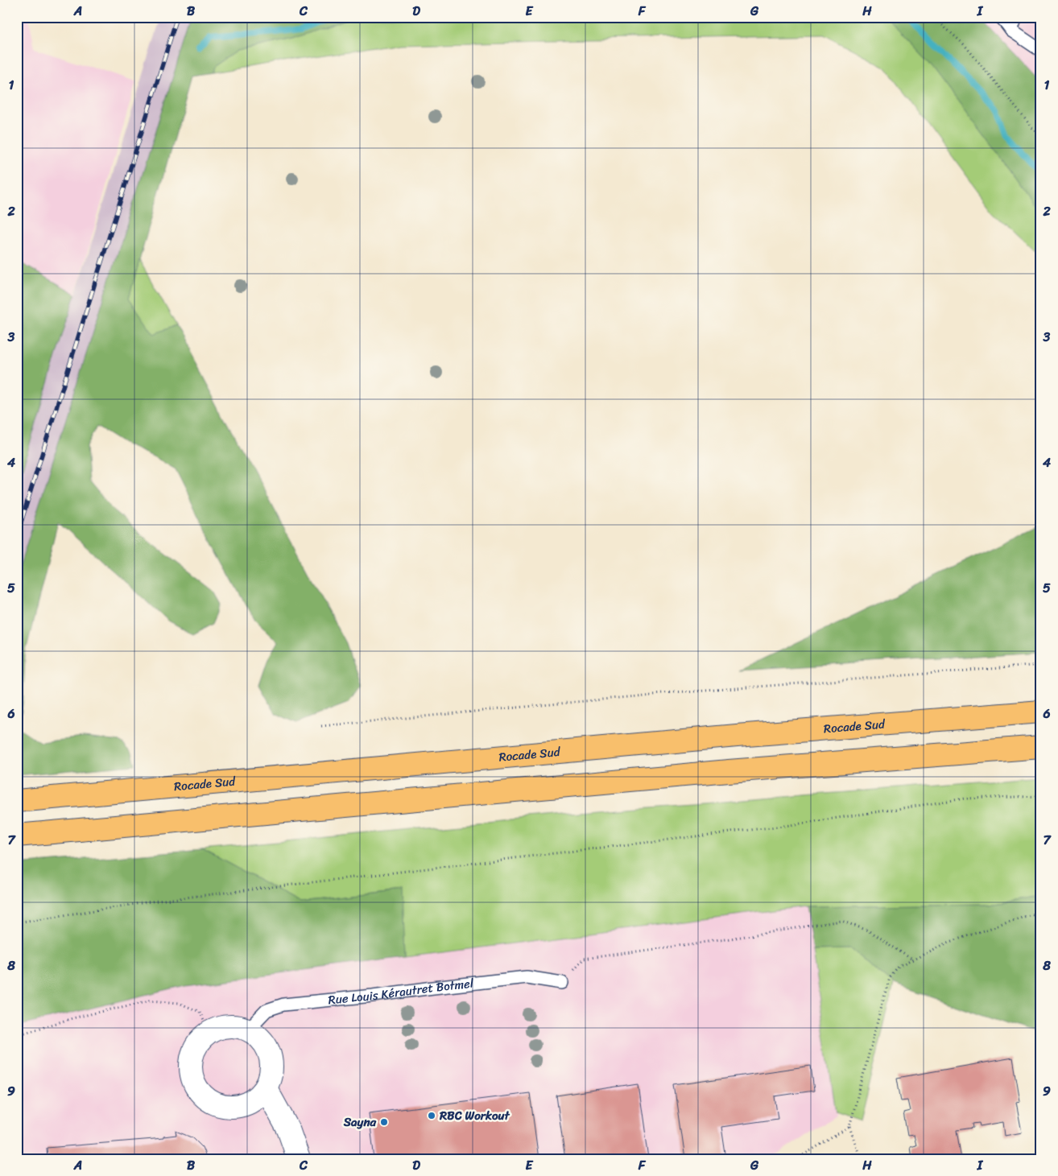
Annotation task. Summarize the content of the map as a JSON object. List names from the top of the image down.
{
  "streets": {
    "highway": ["Rocade Sud"],
    "lane": ["Rue Louis Kérautret Botmel"]
  },
  "places": ["RBC Workout", "Sayna"],
  "grid": {
    "columns": [
      "A",
      "B",
      "C",
      "D",
      "E",
      "F",
      "G",
      "H",
      "I"
    ],
    "rows": [
      "1",
      "2",
      "3",
      "4",
      "5",
      "6",
      "7",
      "8",
      "9"
    ]
  }
}
